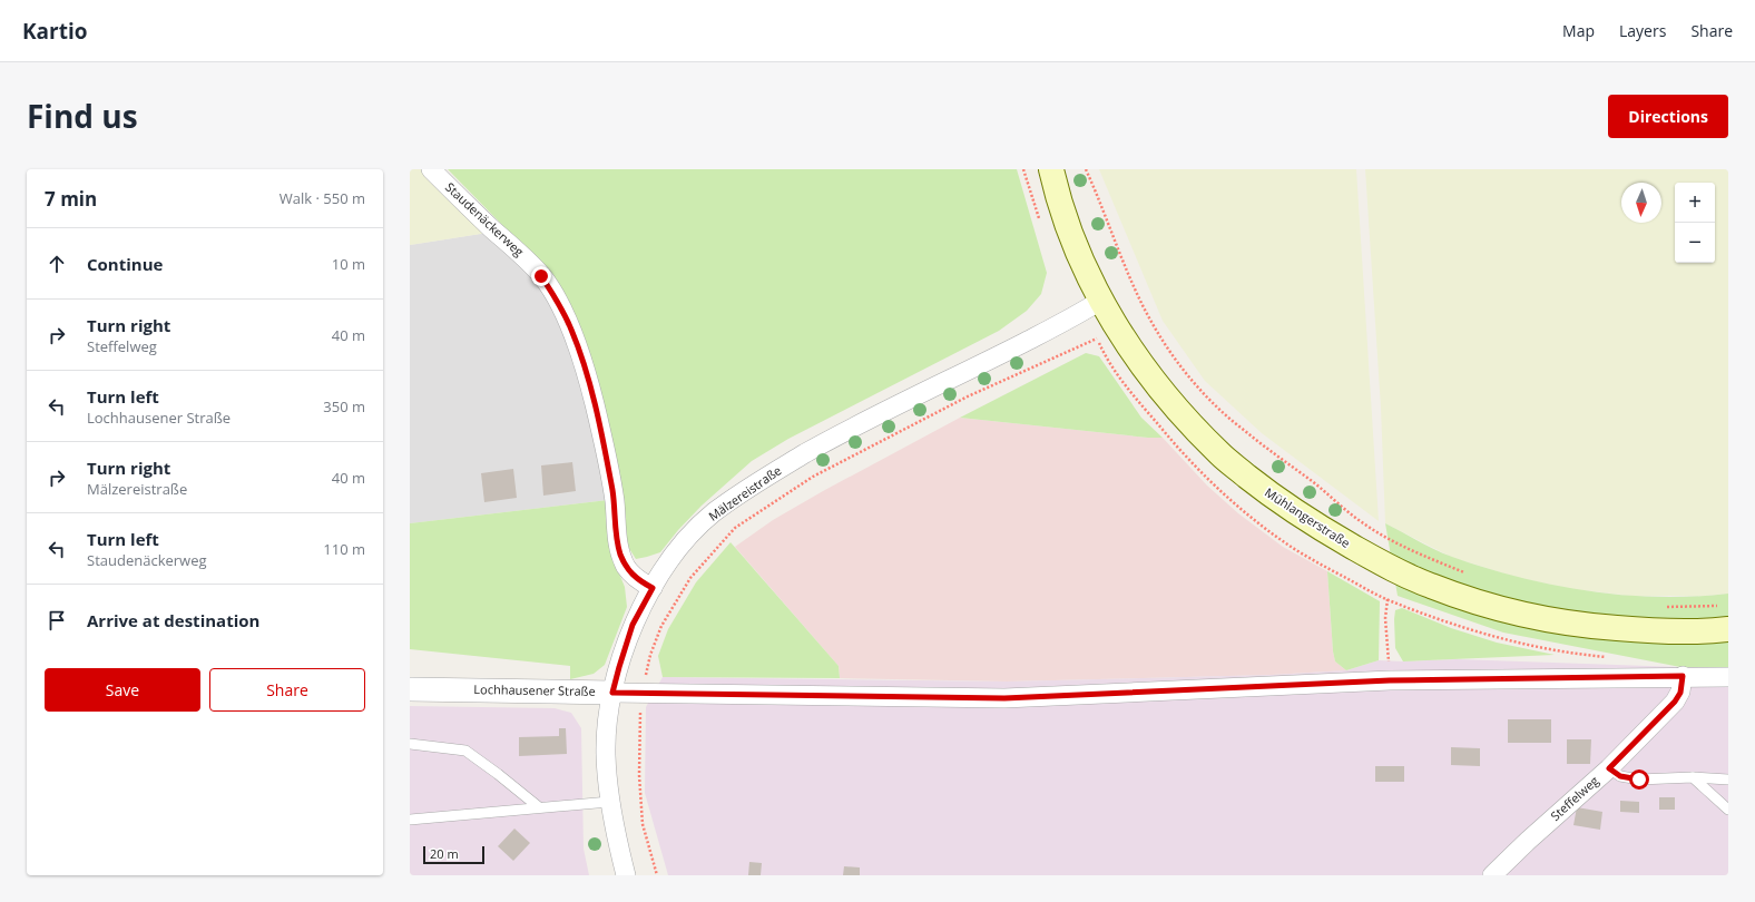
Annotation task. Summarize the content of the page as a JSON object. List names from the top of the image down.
{
  "streets": {
    "main road": ["Mühlangerstraße"],
    "street": [
      "Staudenäckerweg",
      "Mälzereistraße",
      "Lochhausener Straße",
      "Steffelweg"
    ]
  },
  "crossings": [
    ["Staudenäckerweg", "Mälzereistraße"],
    ["Mälzereistraße", "Mühlangerstraße"],
    ["Mälzereistraße", "Lochhausener Straße"],
    ["Lochhausener Straße", "Steffelweg"]
  ],
  "scale_bar": "20 m",
  "north": "bottom",
  "page": {
    "header": "Kartio",
    "nav": ["Map", "Layers", "Share"],
    "title": "Find us",
    "buttons": [
      "Directions",
      ["Save", "Share"]
    ],
    "heading": ["7 min", "Walk · 550 m"],
    "map_buttons": ["+", "−"],
    "list": [
      ["Continue", "10 m"],
      ["Turn right", "Steffelweg", "40 m"],
      ["Turn left", "Lochhausener Straße", "350 m"],
      ["Turn right", "Mälzereistraße", "40 m"],
      ["Turn left", "Staudenäckerweg", "110 m"],
      "Arrive at destination"
    ],
    "scale": "20 m"
  }
}
